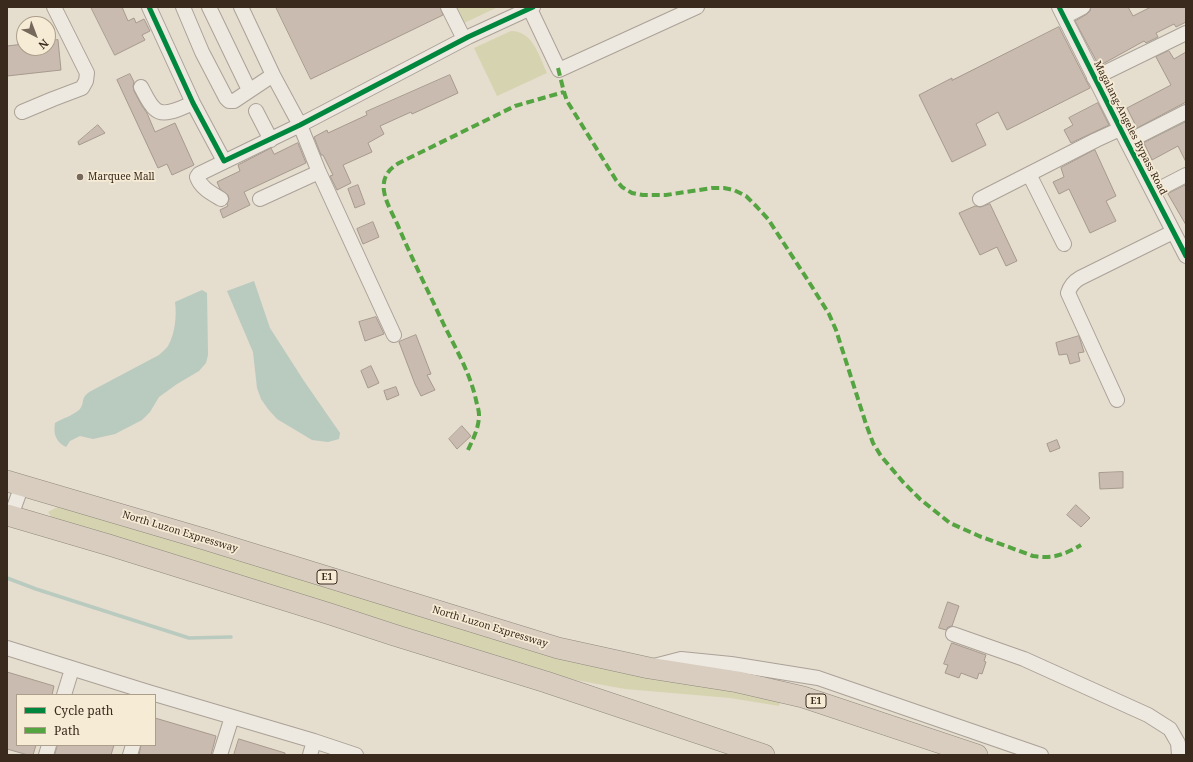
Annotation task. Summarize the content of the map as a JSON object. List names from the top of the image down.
{
  "streets": {
    "highway": ["North Luzon Expressway", "E1"],
    "street": ["Magalang-Angeles Bypass Road"]
  },
  "places": ["Marquee Mall"],
  "legend": ["Cycle path", "Path"],
  "north": "bottom right"
}
